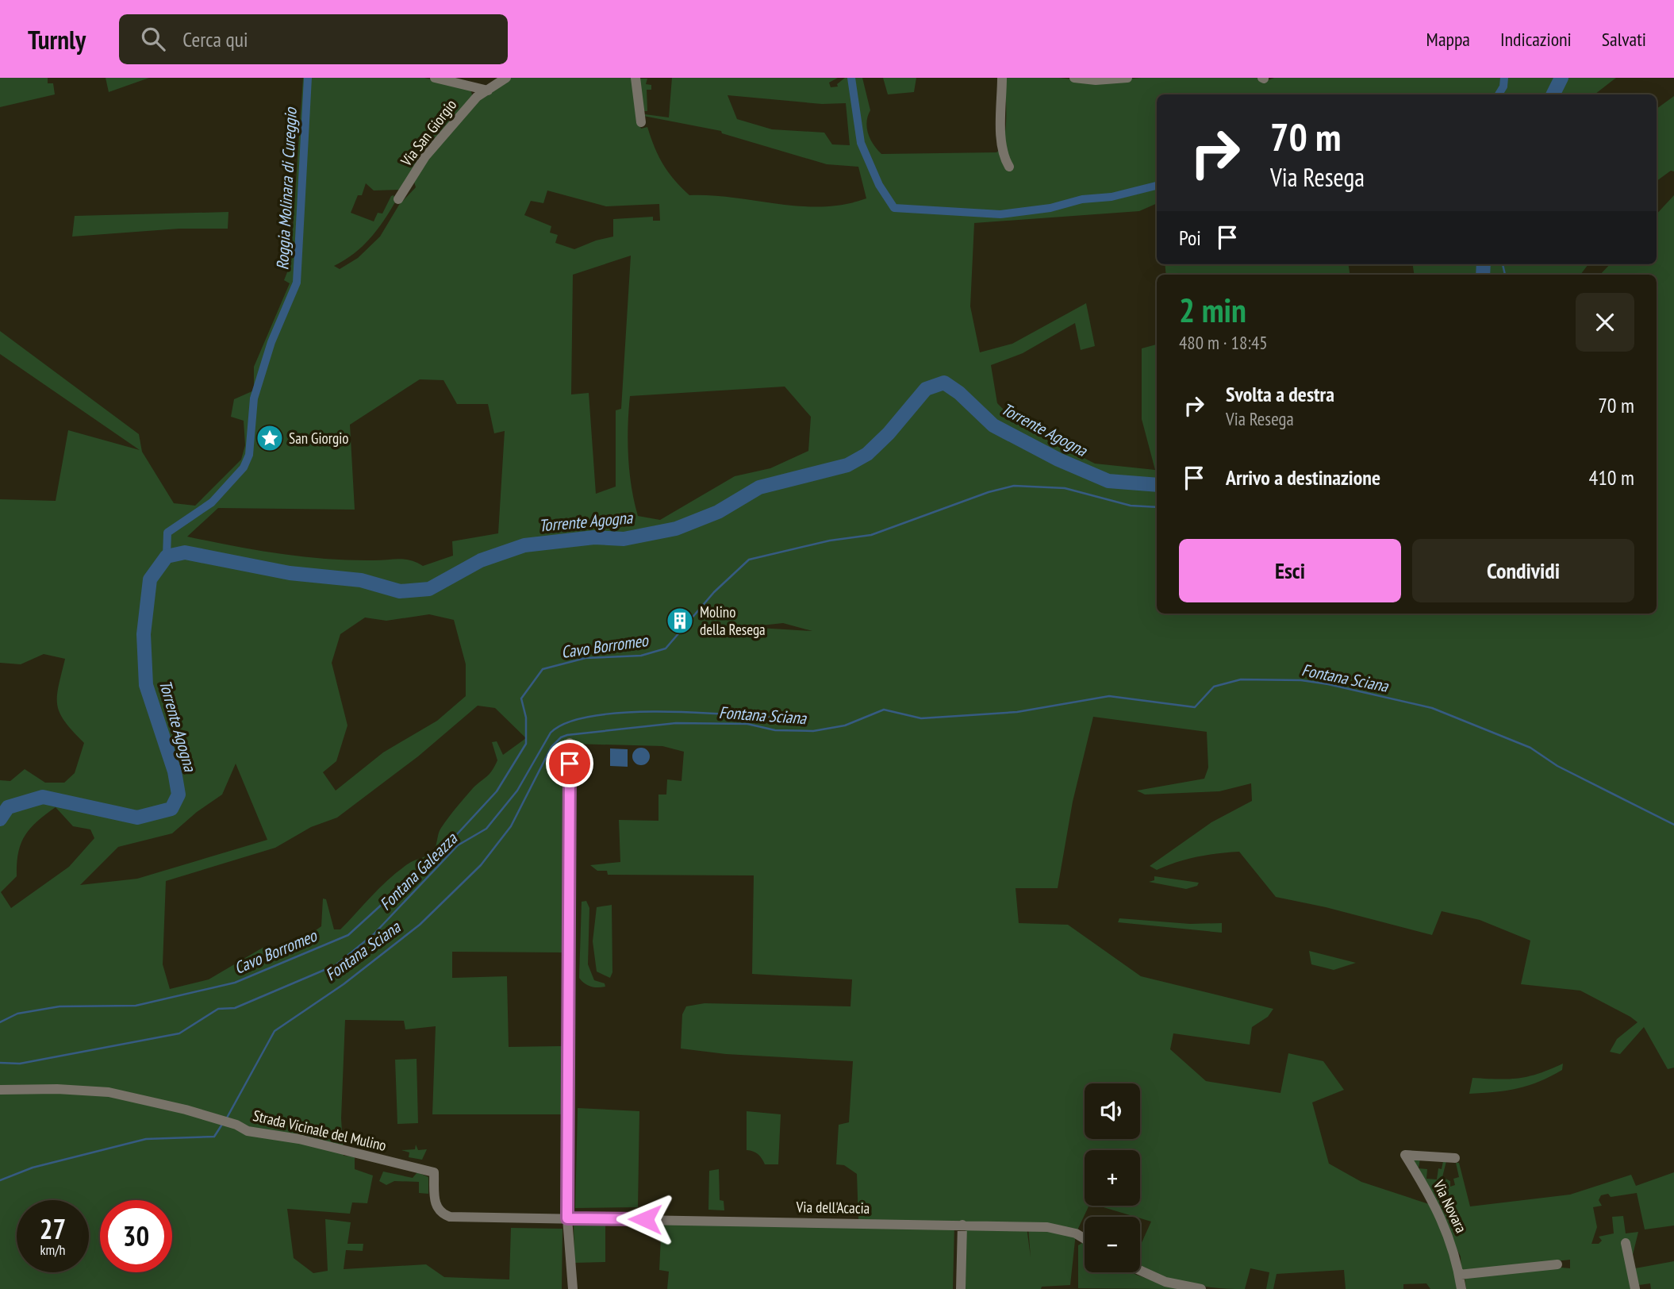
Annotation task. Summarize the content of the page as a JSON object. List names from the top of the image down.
{
  "streets": {
    "street": [
      "Via San Giorgio",
      "Strada Vicinale del Mulino",
      "Via Novara",
      "Via dell'Acacia"
    ]
  },
  "crossings": [
    ["Strada Vicinale del Mulino", "Via dell'Acacia"]
  ],
  "water": [
    "Roggia Molinara di Cureggio",
    "Torrente Agogna",
    "Cavo Borromeo",
    "Fontana Sciana",
    "Fontana Galeazza"
  ],
  "places": {
    "place": ["San Giorgio"],
    "building": ["Molino della Resega"]
  },
  "page": {
    "header": "Turnly",
    "search": "Cerca qui",
    "nav": ["Mappa", "Indicazioni", "Salvati"],
    "turn": ["70 m", "Via Resega"],
    "then": "Poi",
    "heading": ["2 min", "480 m · 18:45"],
    "list": [
      {
        "name": "Svolta a destra",
        "note": "Via Resega",
        "value": "70 m"
      },
      {
        "name": "Arrivo a destinazione",
        "value": "410 m"
      }
    ],
    "buttons": ["Esci", "Condividi"],
    "map_buttons": ["+", "−"],
    "speed": "27 km/h",
    "limit": "30"
  }
}
